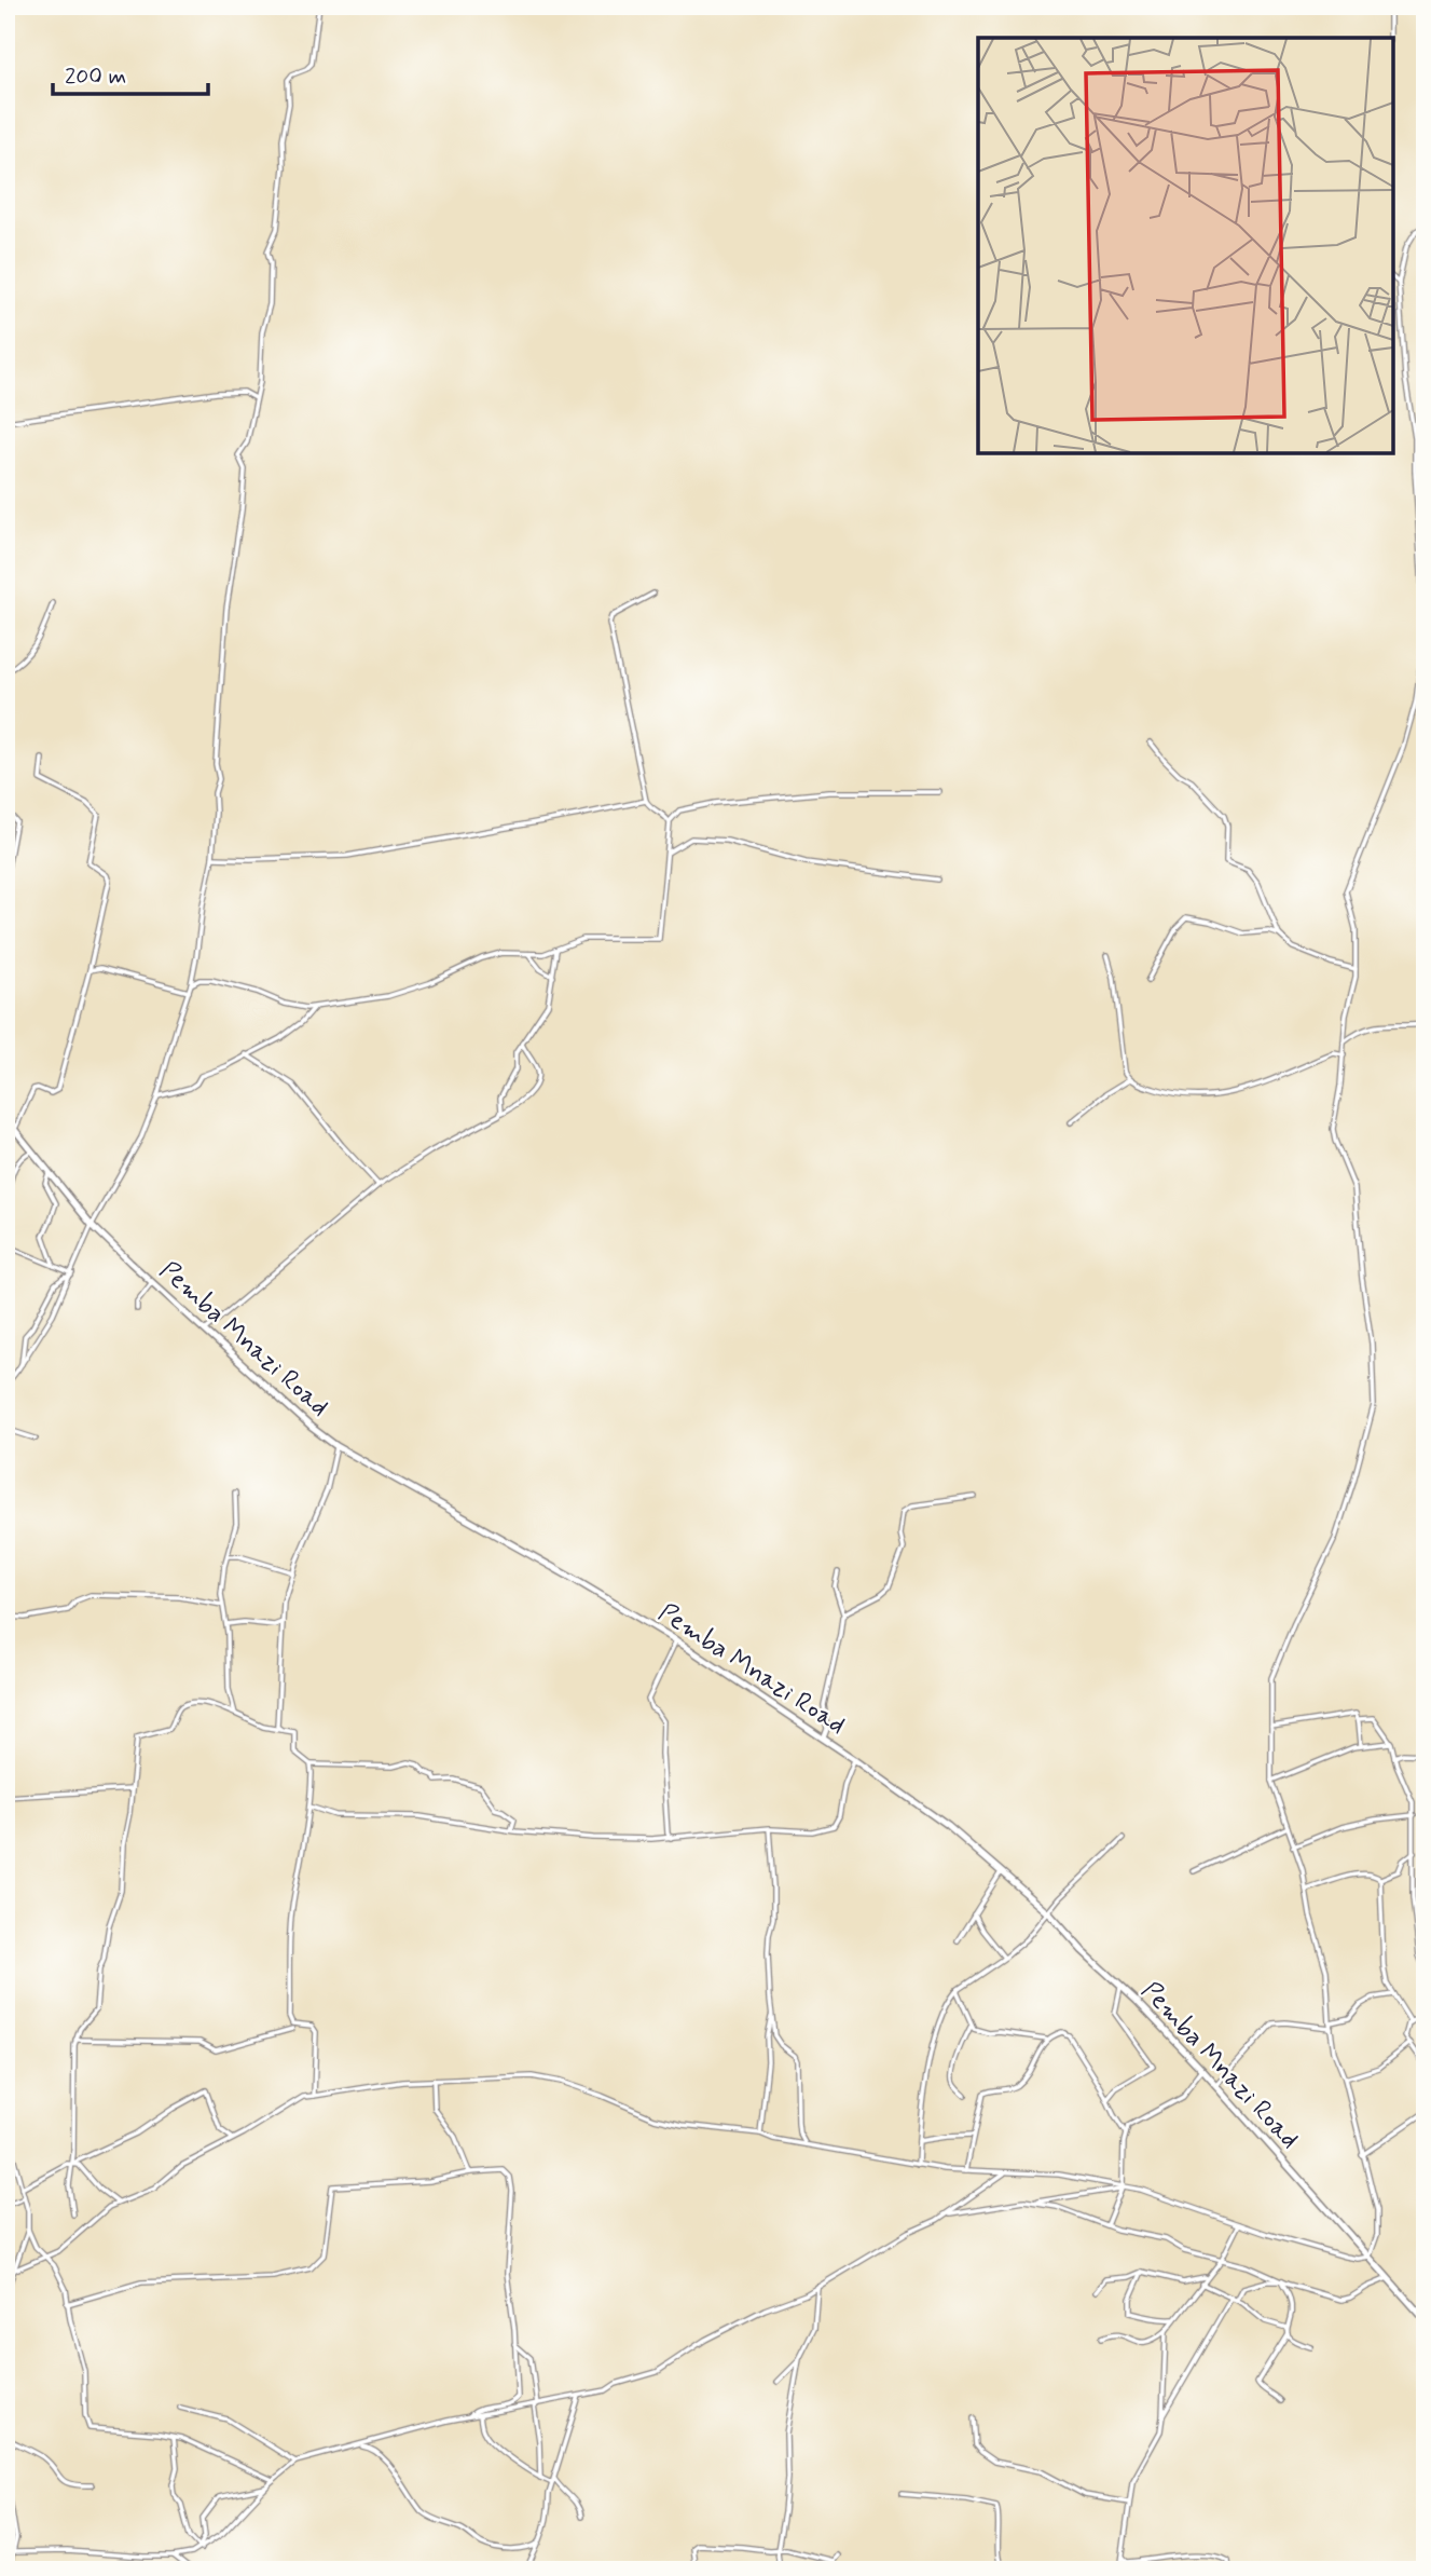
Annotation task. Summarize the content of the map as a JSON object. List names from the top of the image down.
{
  "streets": {
    "main road": ["Pemba Mnazi Road"]
  },
  "scale_bar": "200 m"
}
